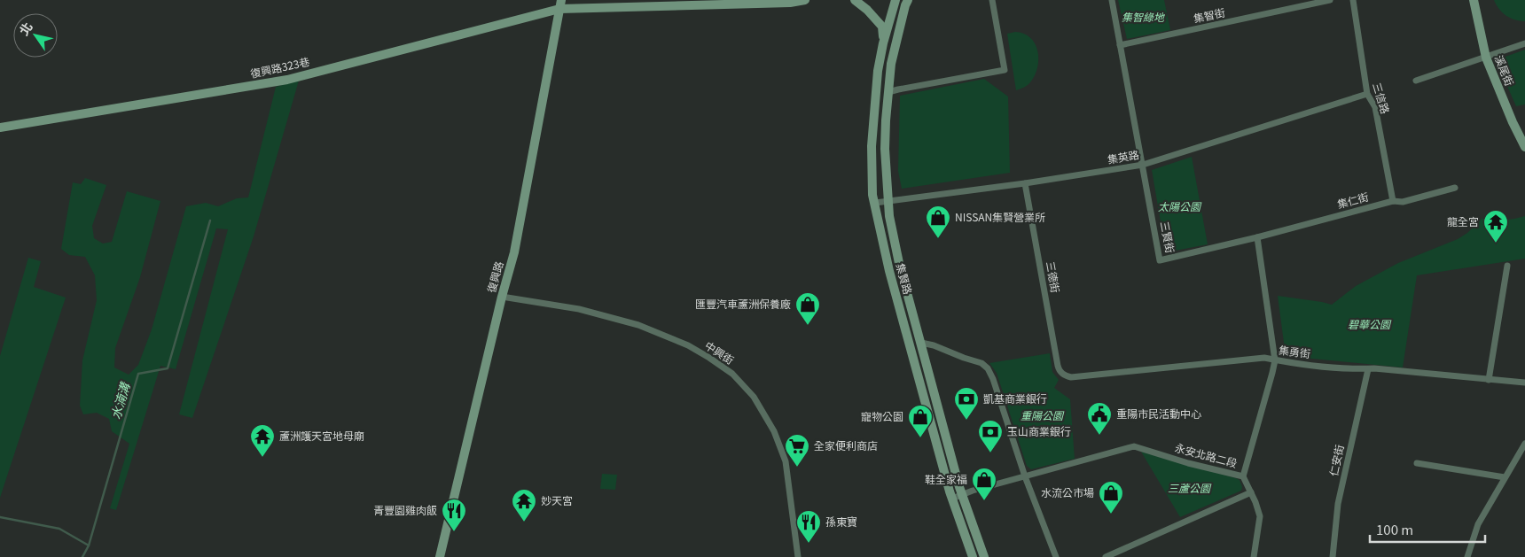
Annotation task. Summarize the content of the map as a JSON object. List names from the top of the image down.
{
  "streets": {
    "street": [
      "集智街",
      "復興路323巷",
      "溪尾街",
      "三信路",
      "集英路",
      "集仁街",
      "三賢街",
      "復興路",
      "三德街",
      "集賢路",
      "集勇街",
      "中興街",
      "永安北路二段",
      "仁安街"
    ]
  },
  "crossings": [
    ["集智街", "三賢街"],
    ["復興路323巷", "復興路"],
    ["三信路", "集英路"],
    ["三信路", "集仁街"],
    ["集英路", "三賢街"],
    ["集英路", "三德街"],
    ["集英路", "集賢路"],
    ["集仁街", "三賢街"],
    ["復興路", "中興街"],
    ["三德街", "集勇街"],
    ["集勇街", "仁安街"]
  ],
  "water": ["水湳溝"],
  "parks": [
    "集智綠地",
    "太陽公園",
    "碧華公園",
    "重陽公園",
    "三蘆公園"
  ],
  "places": {
    "shop": [
      "NISSAN集賢營業所",
      "匯豐汽車蘆洲保養廠",
      "寵物公園",
      "鞋全家福",
      "水流公市場"
    ],
    "temple": ["龍全宮", "蘆洲護天宮地母廟", "妙天宮"],
    "bank": ["凱基商業銀行", "玉山商業銀行"],
    "public building": ["重陽市民活動中心"],
    "supermarket": ["全家便利商店"],
    "restaurant": ["青豐園雞肉飯", "孫東寶"]
  },
  "scale_bar": "100 m",
  "north": "top left"
}
